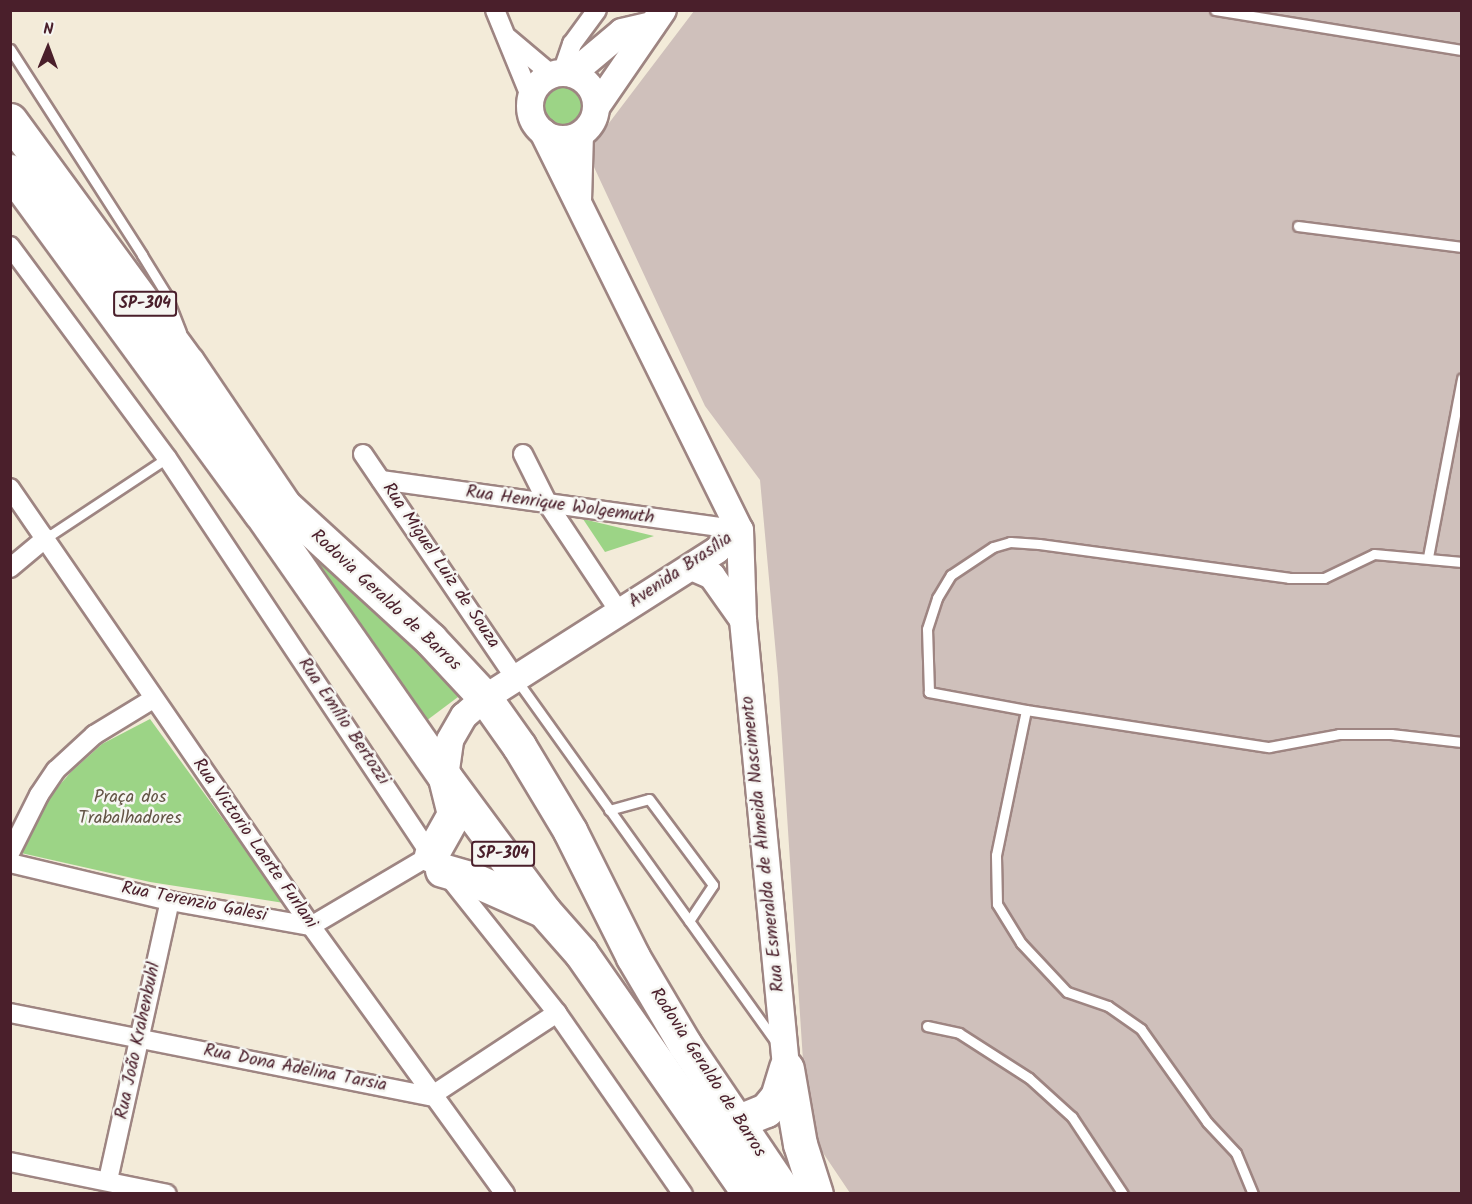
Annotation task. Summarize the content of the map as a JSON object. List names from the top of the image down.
{
  "streets": {
    "highway": ["SP-304", "Rodovia Geraldo de Barros"],
    "main road": ["Avenida Brasília", "Rua Esmeralda de Almeida Nascimento"],
    "street": [
      "Rua Henrique Wolgemuth",
      "Rua Miguel Luiz de Souza",
      "Rua Emílio Bertozzi",
      "Rua Victorio Laerte Furlani",
      "Rua Terenzio Galesi",
      "Rua João Krahenbuhl",
      "Rua Dona Adelina Tarsia"
    ]
  },
  "crossings": [
    ["Rua Henrique Wolgemuth", "Rua Miguel Luiz de Souza"],
    ["Rua Henrique Wolgemuth", "Avenida Brasília"],
    ["Rua Henrique Wolgemuth", "Rua Esmeralda de Almeida Nascimento"],
    ["Rua Miguel Luiz de Souza", "Avenida Brasília"],
    ["Avenida Brasília", "Rodovia Geraldo de Barros"],
    ["Avenida Brasília", "Rua Esmeralda de Almeida Nascimento"],
    ["Rua Victorio Laerte Furlani", "Rua Terenzio Galesi"],
    ["Rua Victorio Laerte Furlani", "Rua Dona Adelina Tarsia"],
    ["Rua Terenzio Galesi", "Rua João Krahenbuhl"],
    ["Rua João Krahenbuhl", "Rua Dona Adelina Tarsia"]
  ],
  "parks": ["Praça dos Trabalhadores"],
  "north": "top"
}
